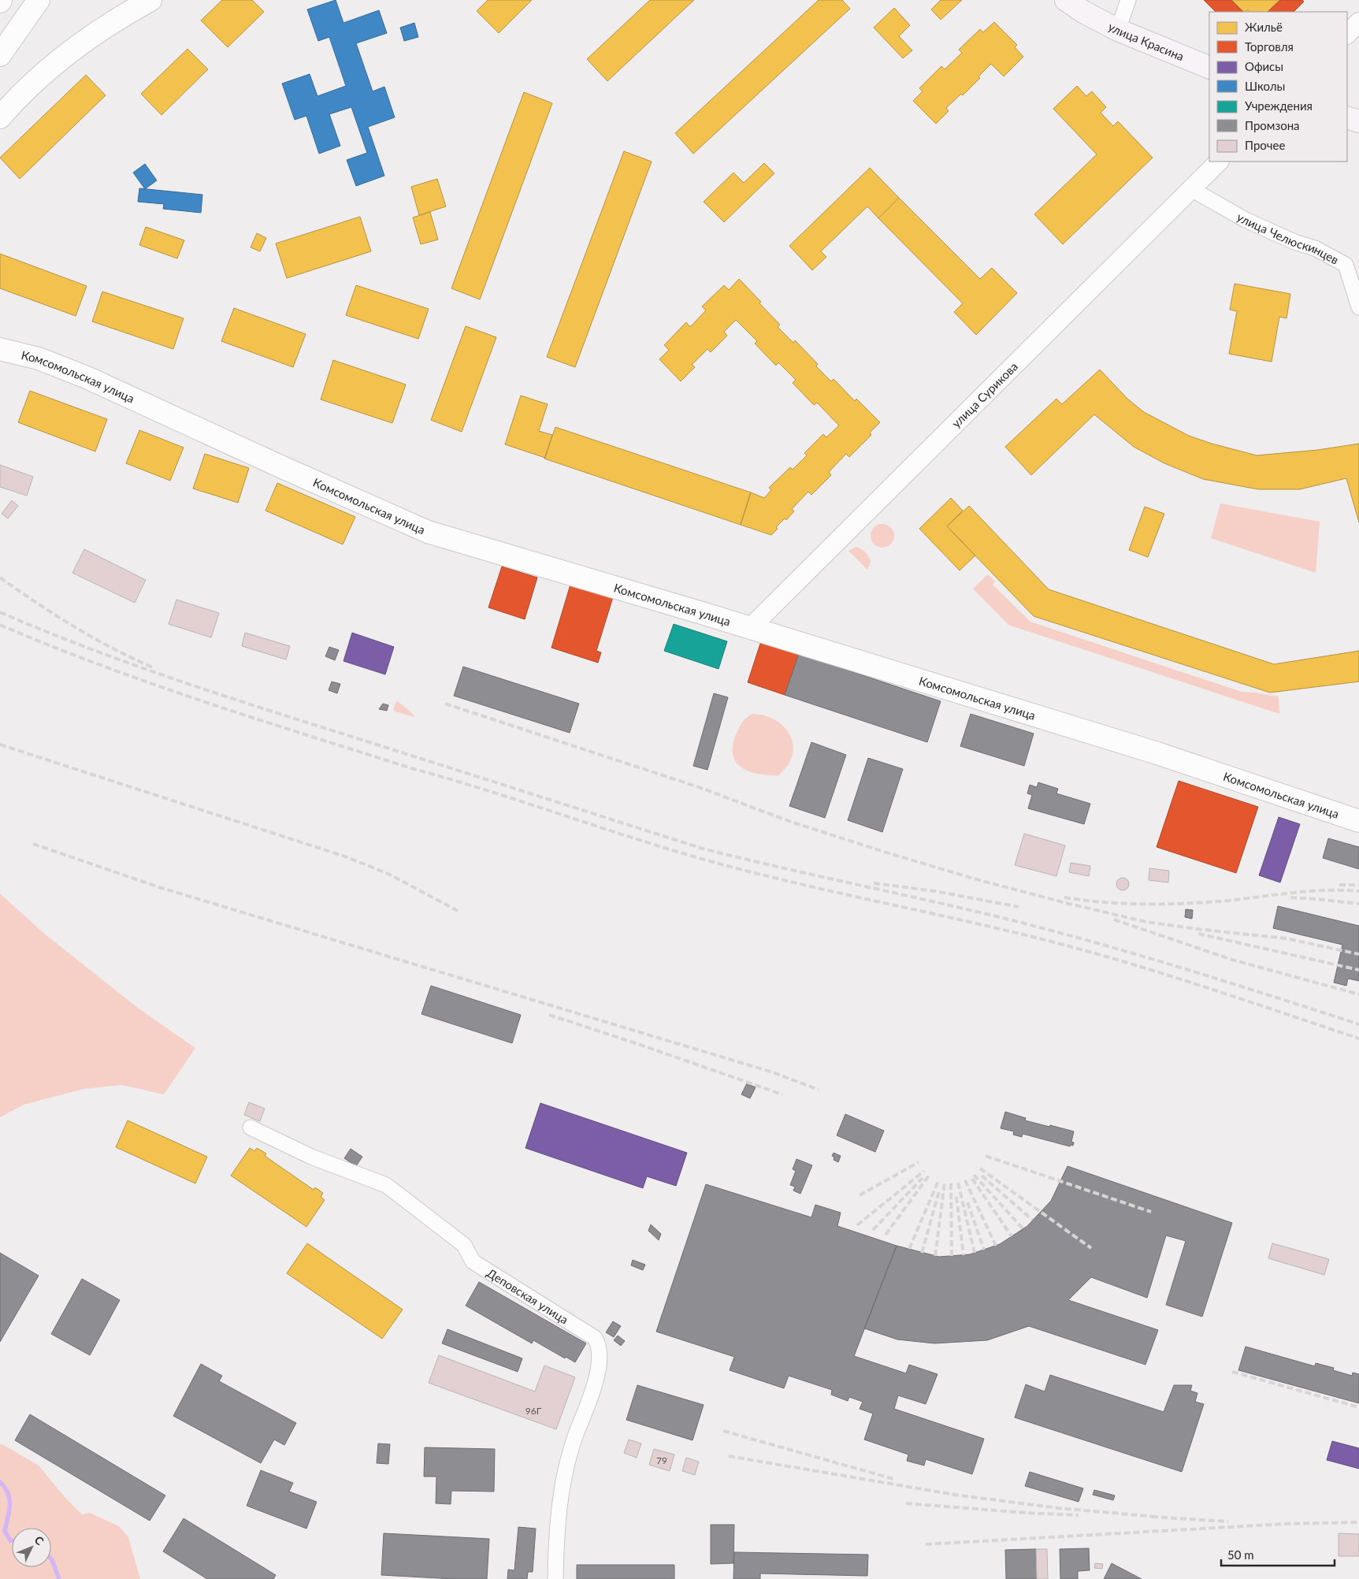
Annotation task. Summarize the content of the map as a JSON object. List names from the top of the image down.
{
  "streets": {
    "main road": ["улица Красина", "Комсомольская улица"],
    "street": ["улица Челюскинцев", "улица Сурикова", "Деповская улица"]
  },
  "crossings": [
    ["улица Челюскинцев", "улица Сурикова"],
    ["Комсомольская улица", "улица Сурикова"]
  ],
  "house_numbers": ["96Г", "79"],
  "legend": [
    "Жильё",
    "Торговля",
    "Офисы",
    "Школы",
    "Учреждения",
    "Промзона",
    "Прочее"
  ],
  "scale_bar": "50 m",
  "north": "top right"
}
